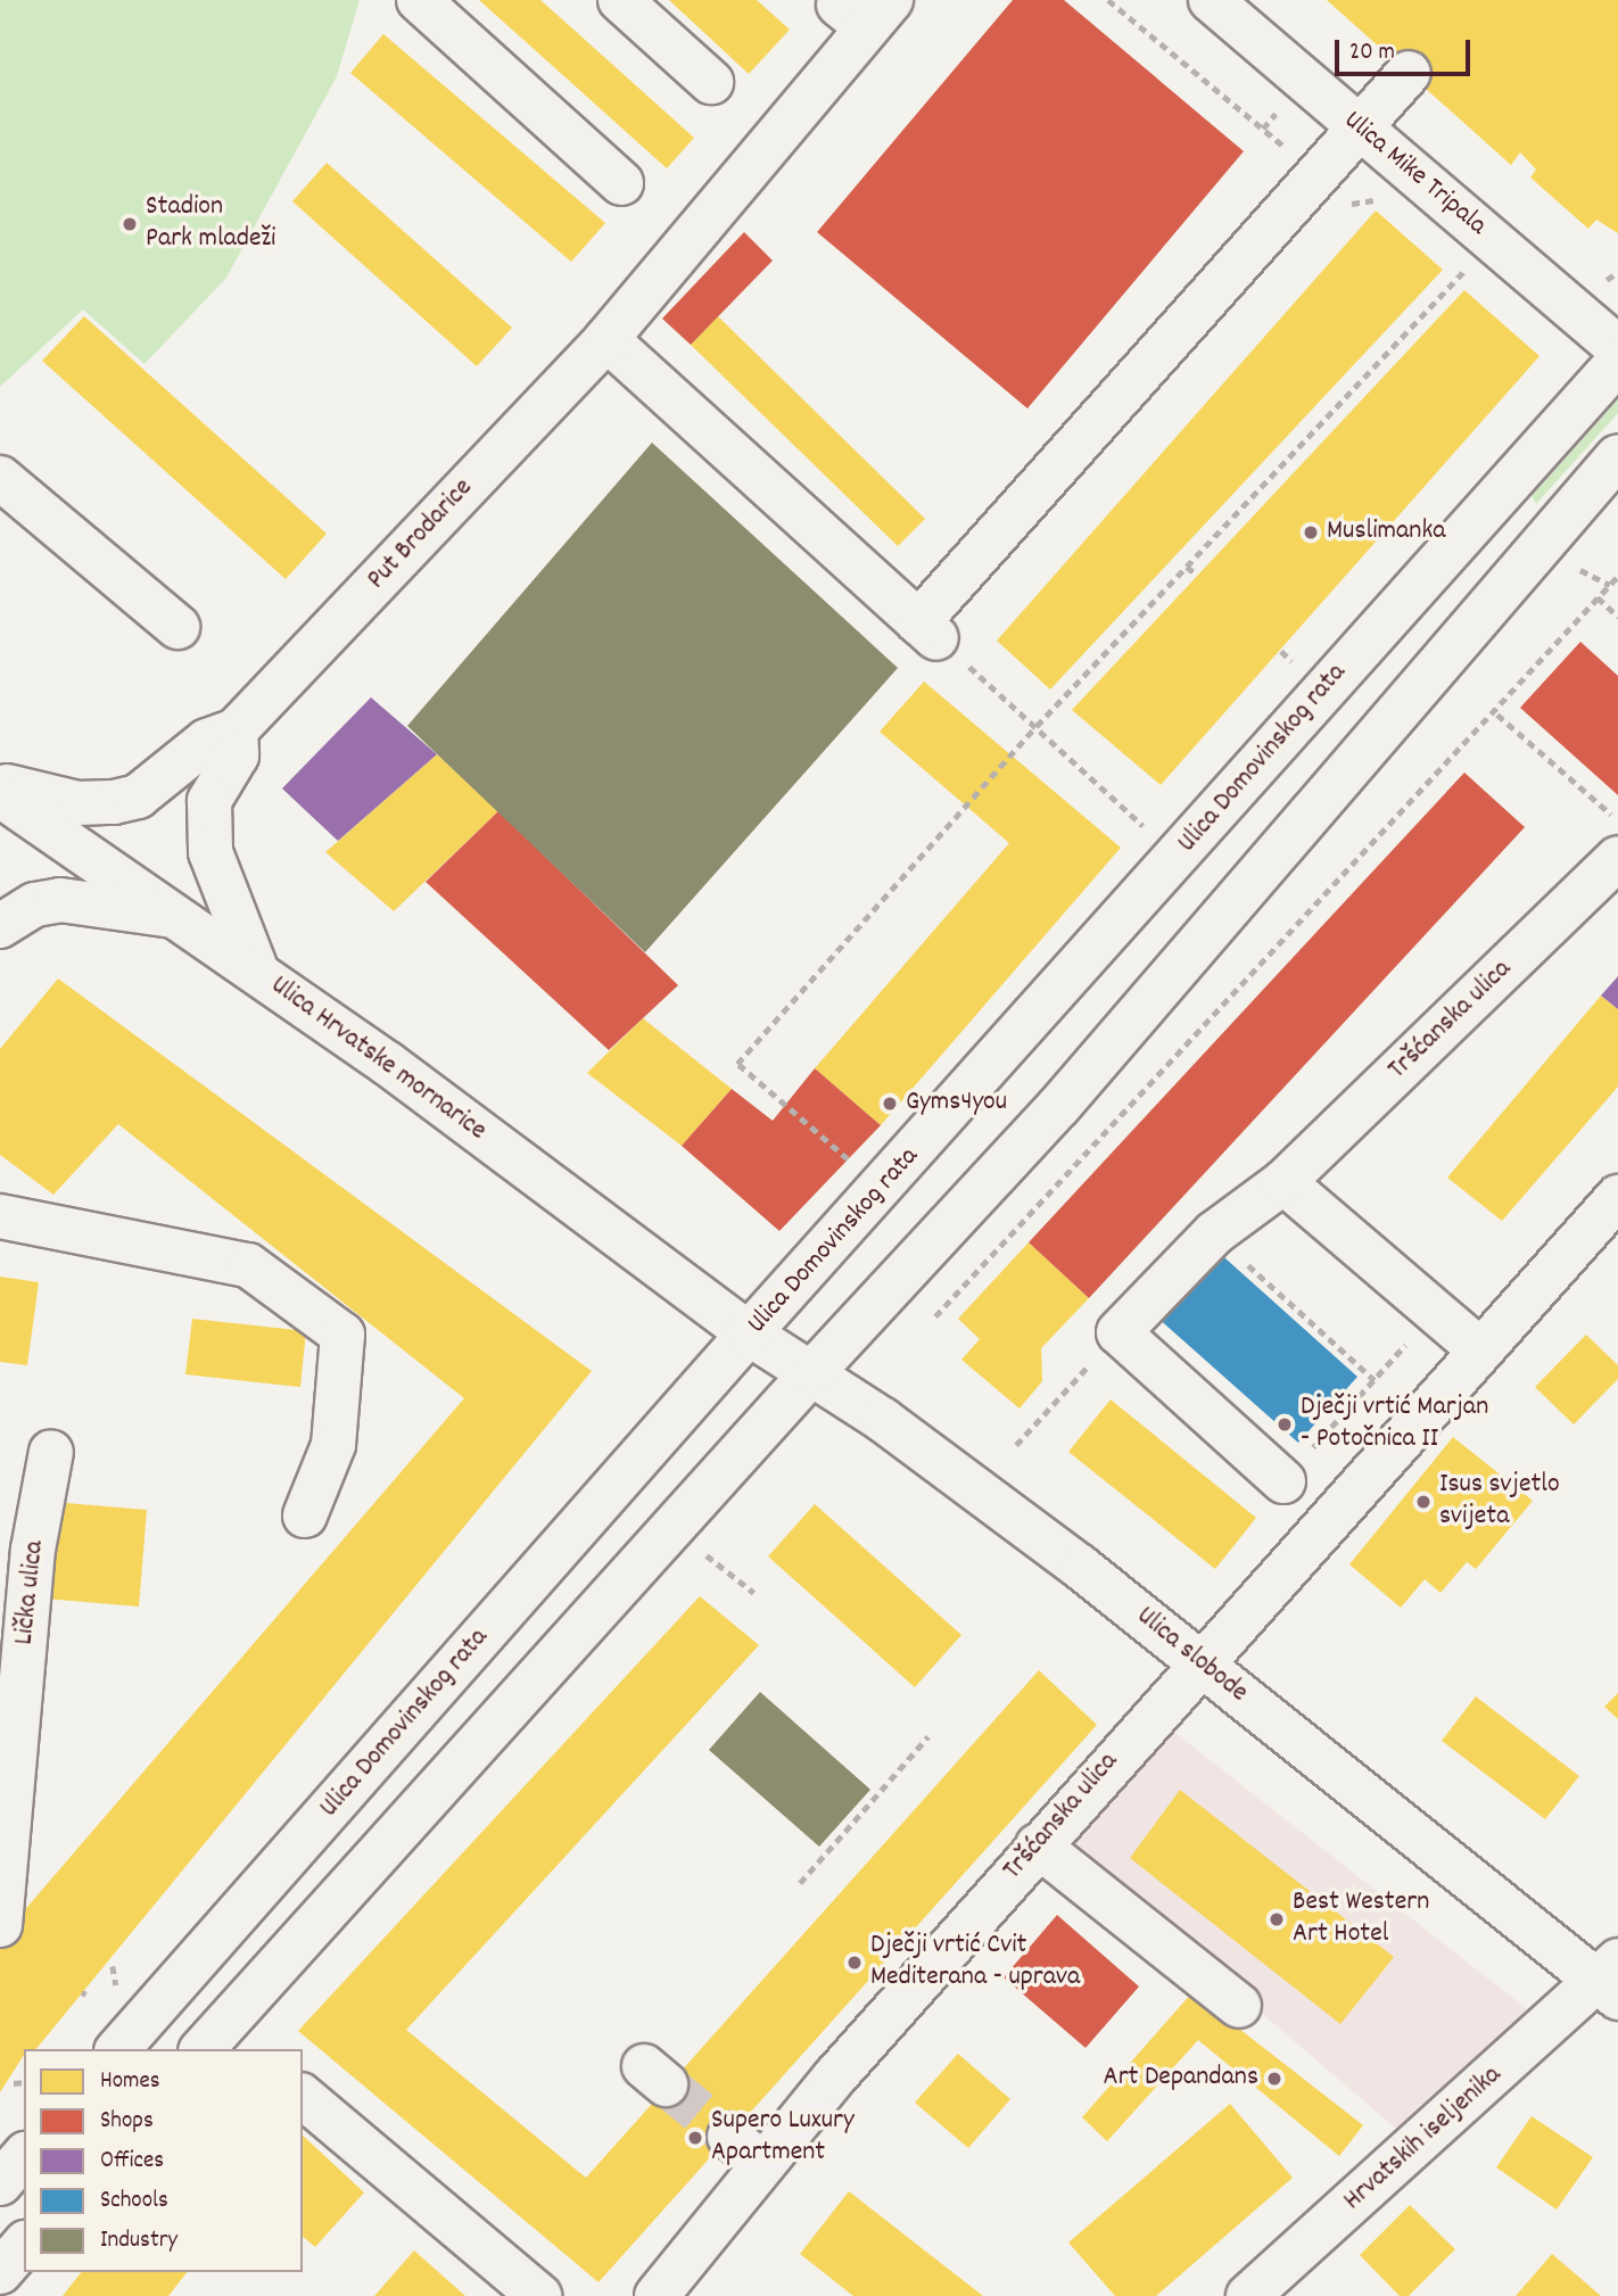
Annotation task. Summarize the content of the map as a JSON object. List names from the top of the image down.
{
  "streets": {
    "street": [
      "Ulica Mike Tripala",
      "Put Brodarice",
      "Ulica Domovinskog rata",
      "Tršćanska ulica",
      "Ulica Hrvatske mornarice",
      "Lička ulica",
      "Ulica slobode",
      "Hrvatskih iseljenika"
    ]
  },
  "crossings": [
    ["Ulica Domovinskog rata", "Ulica Hrvatske mornarice"],
    ["Ulica Domovinskog rata", "Ulica slobode"],
    ["Tršćanska ulica", "Ulica slobode"],
    ["Ulica Hrvatske mornarice", "Ulica slobode"],
    ["Ulica slobode", "Hrvatskih iseljenika"]
  ],
  "places": [
    "Stadion Park mladeži",
    "Muslimanka",
    "Gyms4you",
    "Dječji vrtić Marjan - Potočnica II",
    "Isus svjetlo svijeta",
    "Best Western Art Hotel",
    "Dječji vrtić Cvit Mediterana - uprava",
    "Art Depandans",
    "Supero Luxury Apartment"
  ],
  "legend": [
    "Homes",
    "Shops",
    "Offices",
    "Schools",
    "Industry"
  ],
  "scale_bar": "20 m"
}
